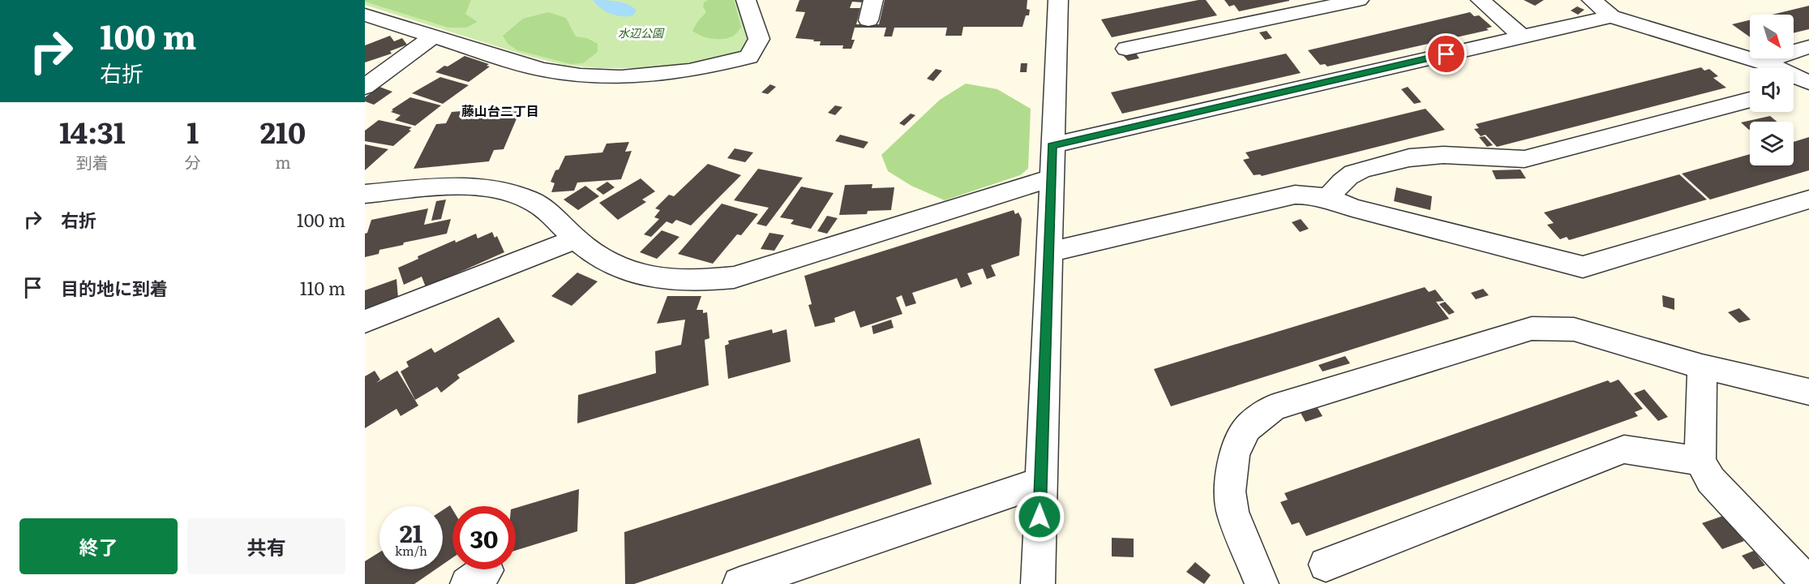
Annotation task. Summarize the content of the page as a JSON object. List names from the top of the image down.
{
  "districts": ["藤山台二丁目"],
  "parks": ["水辺公園"],
  "north": "bottom right",
  "page": {
    "turn": ["100 m", "右折"],
    "eta": [
      "14:31",
      "到着",
      "1",
      "分",
      "210",
      "m"
    ],
    "list": [
      {
        "name": "右折",
        "value": "100 m"
      },
      {
        "name": "目的地に到着",
        "value": "110 m"
      }
    ],
    "speed": "21 km/h",
    "limit": "30",
    "buttons": ["終了", "共有"]
  }
}
